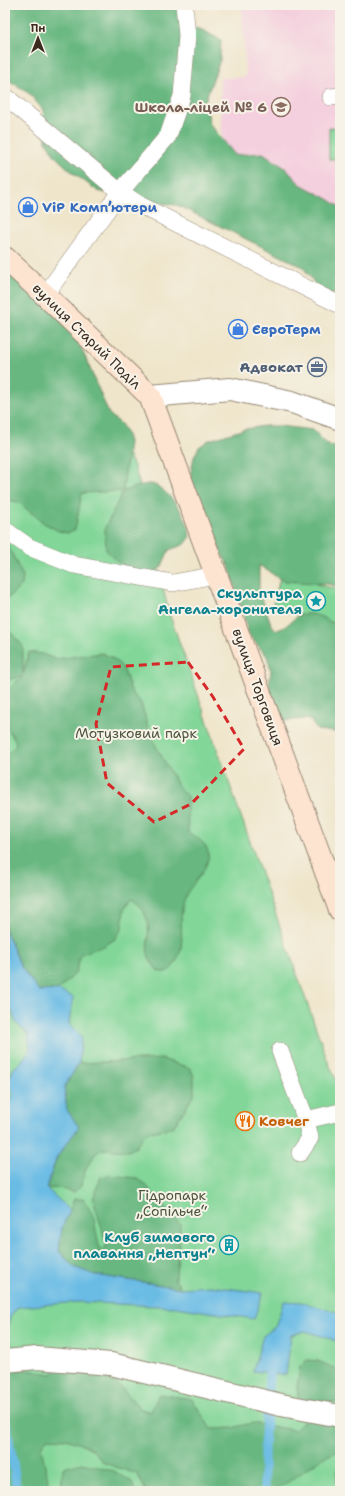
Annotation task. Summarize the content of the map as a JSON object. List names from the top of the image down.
{
  "streets": {
    "main road": ["вулиця Старий Поділ", "вулиця Торговиця"]
  },
  "crossings": [
    ["вулиця Старий Поділ", "вулиця Торговиця"]
  ],
  "parks": ["Мотузковий парк", "Гідропарк „Сопільче“"],
  "places": {
    "school or university": ["Школа-ліцей № 6"],
    "shop": ["ViP Комп’ютери", "ЄвроТерм"],
    "office": ["Адвокат"],
    "place": ["Скульптура Ангела-хоронителя"],
    "restaurant": ["Ковчег"],
    "building": ["Клуб зимового плавання „Нептун“"]
  },
  "north": "top"
}
